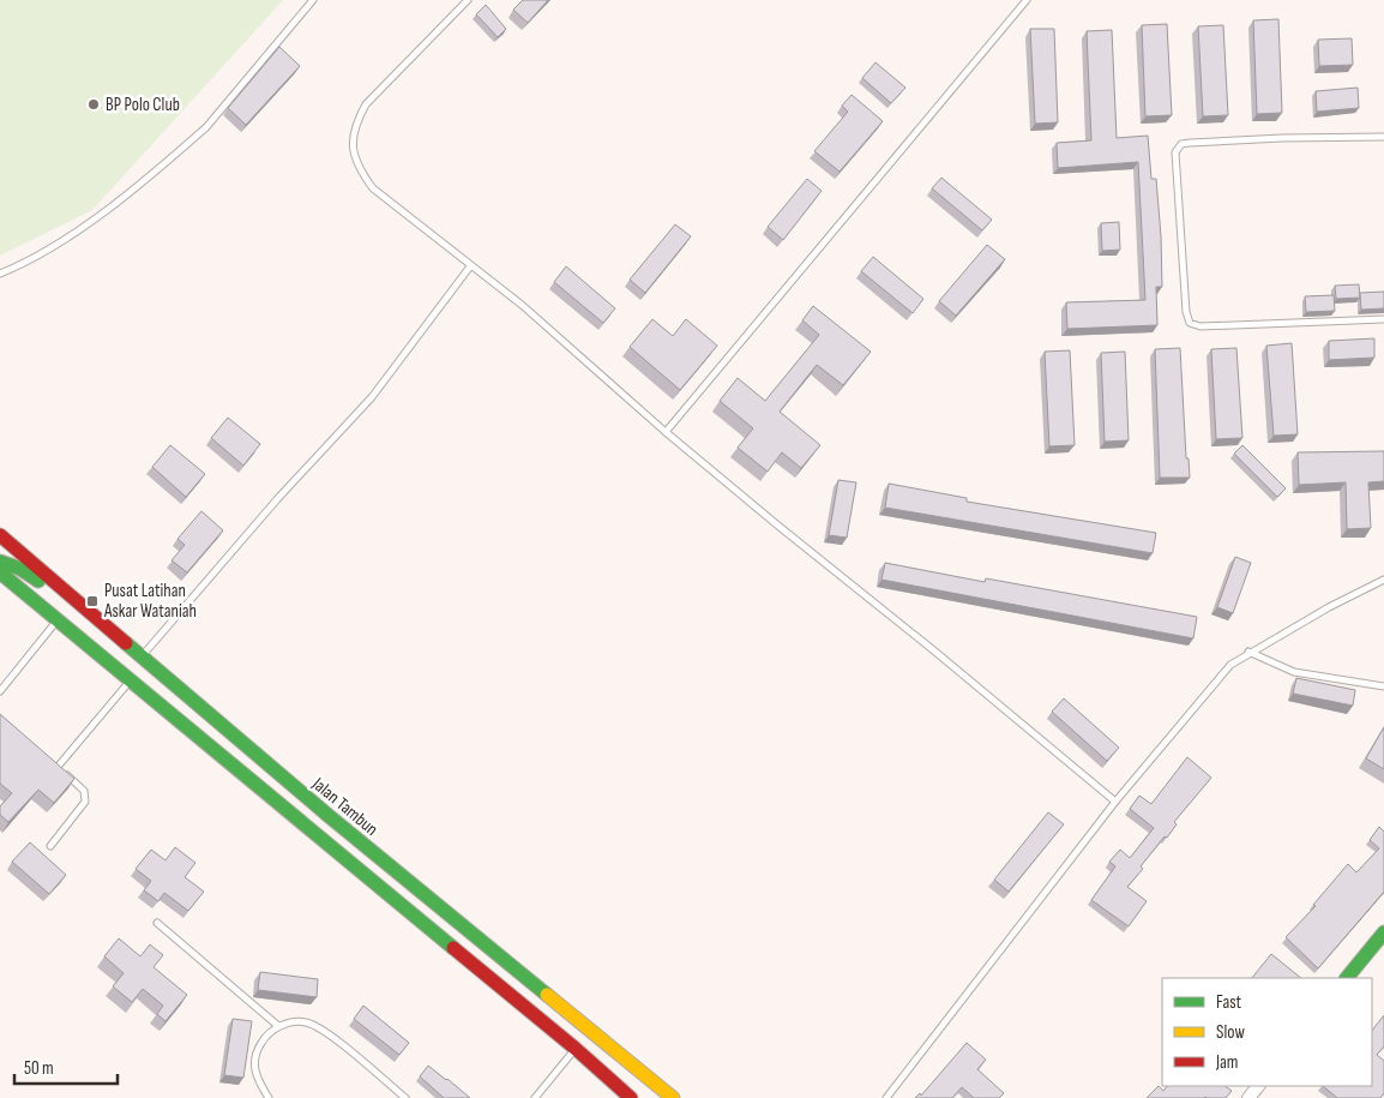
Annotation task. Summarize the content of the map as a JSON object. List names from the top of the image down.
{
  "streets": {
    "main road": ["Jalan Tambun"]
  },
  "places": {
    "other": ["BP Polo Club"],
    "transit": ["Pusat Latihan Askar Wataniah"]
  },
  "legend": ["Fast", "Slow", "Jam"],
  "scale_bar": "50 m"
}
